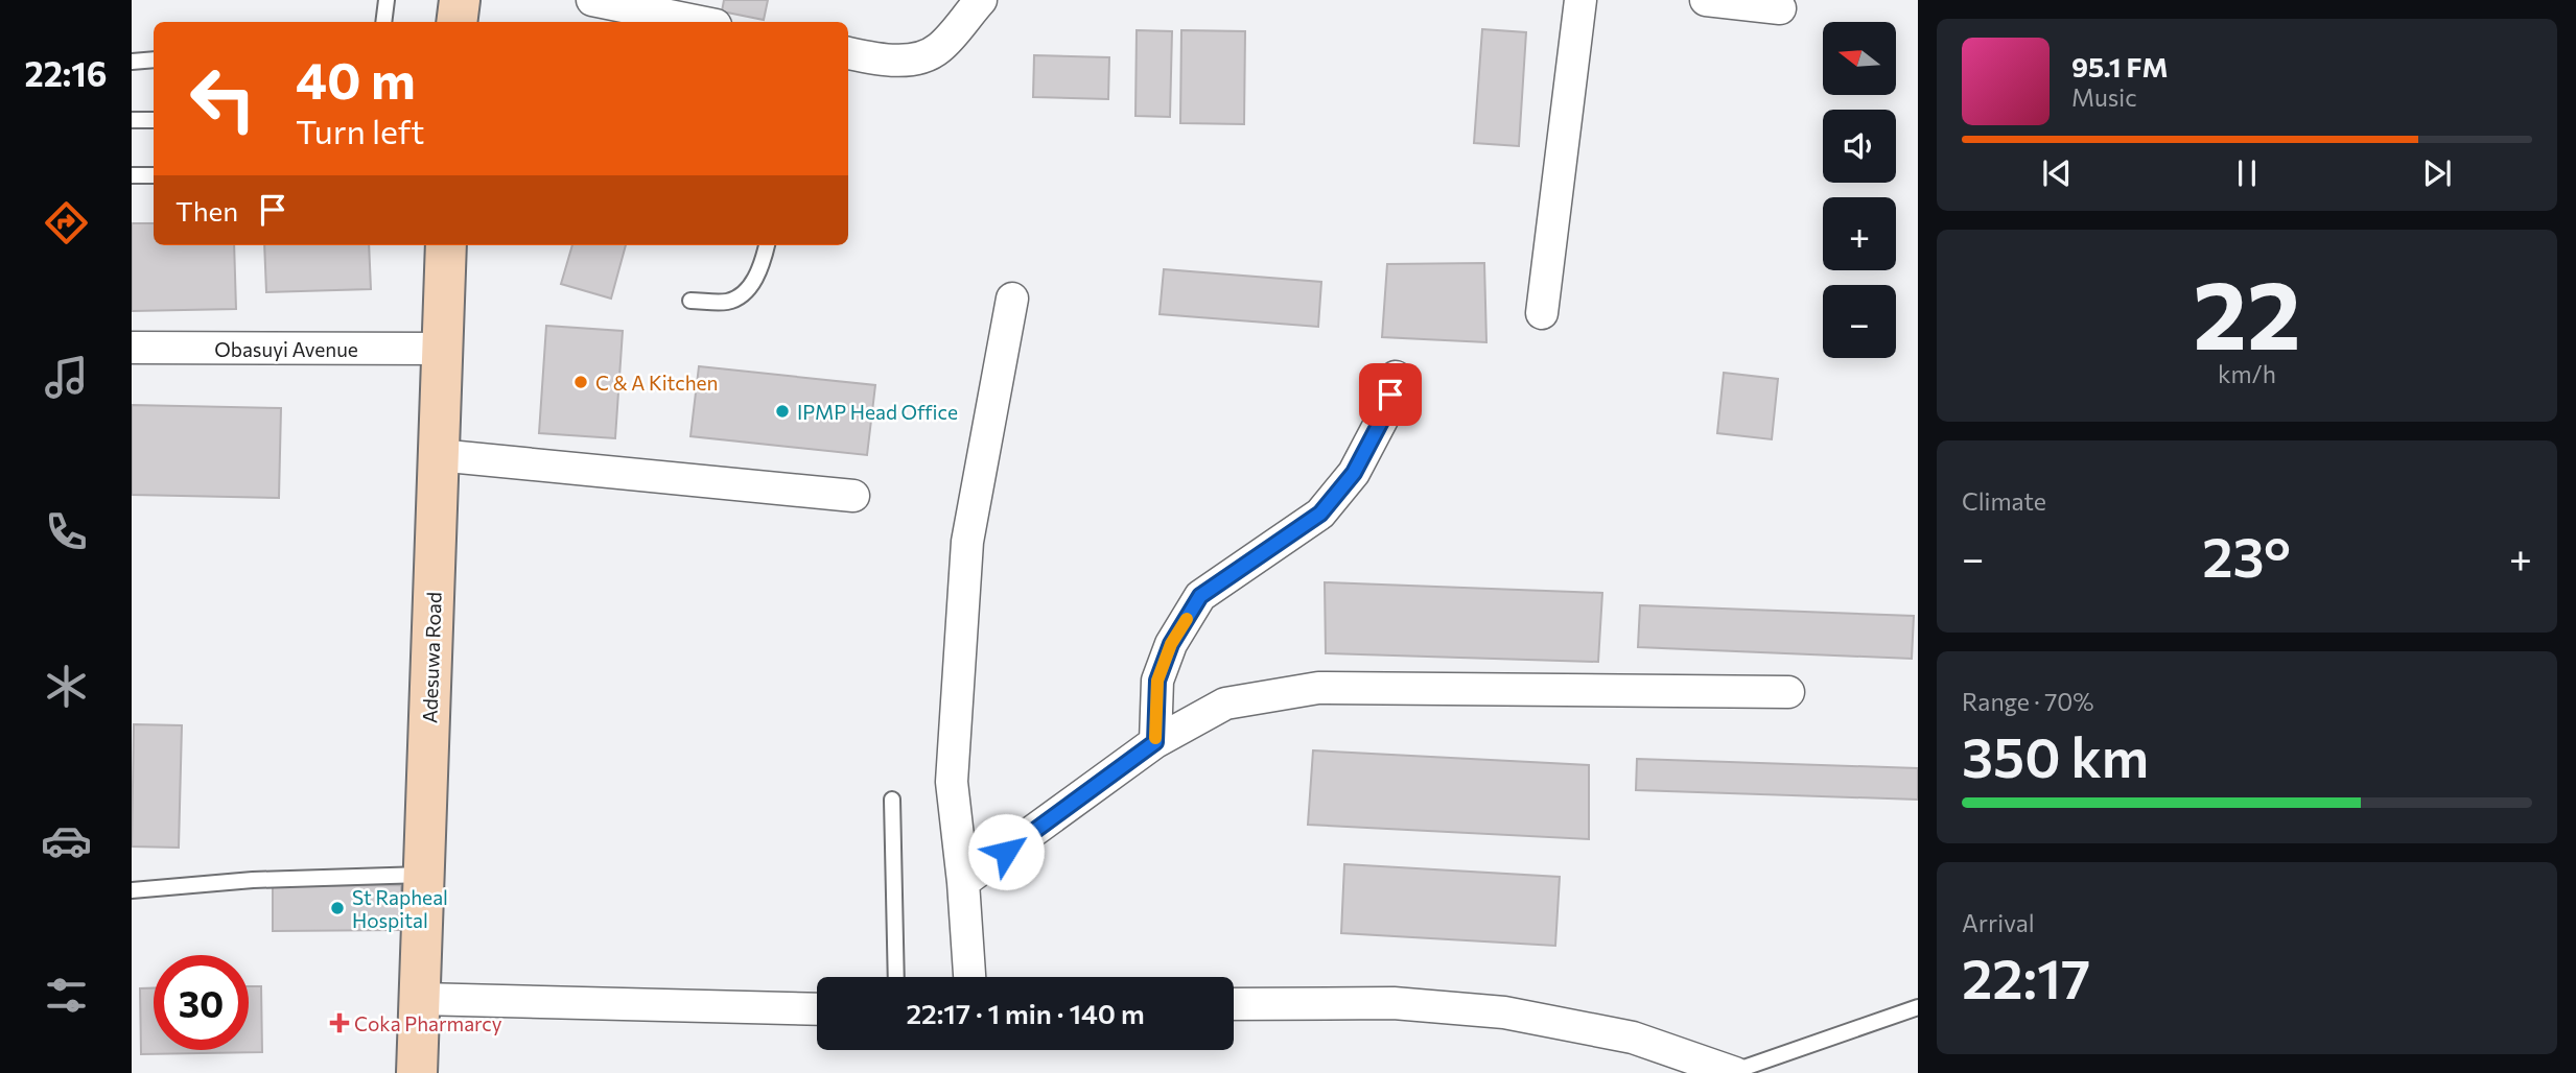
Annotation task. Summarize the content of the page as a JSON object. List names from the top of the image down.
{
  "streets": {
    "street": ["Obasuyi Avenue", "Adesuwa Road"]
  },
  "crossings": [
    ["Obasuyi Avenue", "Adesuwa Road"]
  ],
  "places": {
    "other": ["C & A Kitchen", "IPMP Head Office", "St Rapheal Hospital"],
    "health": ["Coka Pharmarcy"]
  },
  "north": "left",
  "page": {
    "tabs": "22:16",
    "map_buttons": ["+", "−"],
    "turn": ["40 m", "Turn left"],
    "song": ["95.1 FM", "Music"],
    "then": "Then",
    "tile": [
      ["22", "km/h"],
      "Climate",
      ["Range · 70%", "350 km"],
      ["Arrival", "22:17"]
    ],
    "heat": ["−", "23°", "+"],
    "limit": "30",
    "trip": "22:17 · 1 min · 140 m"
  }
}
